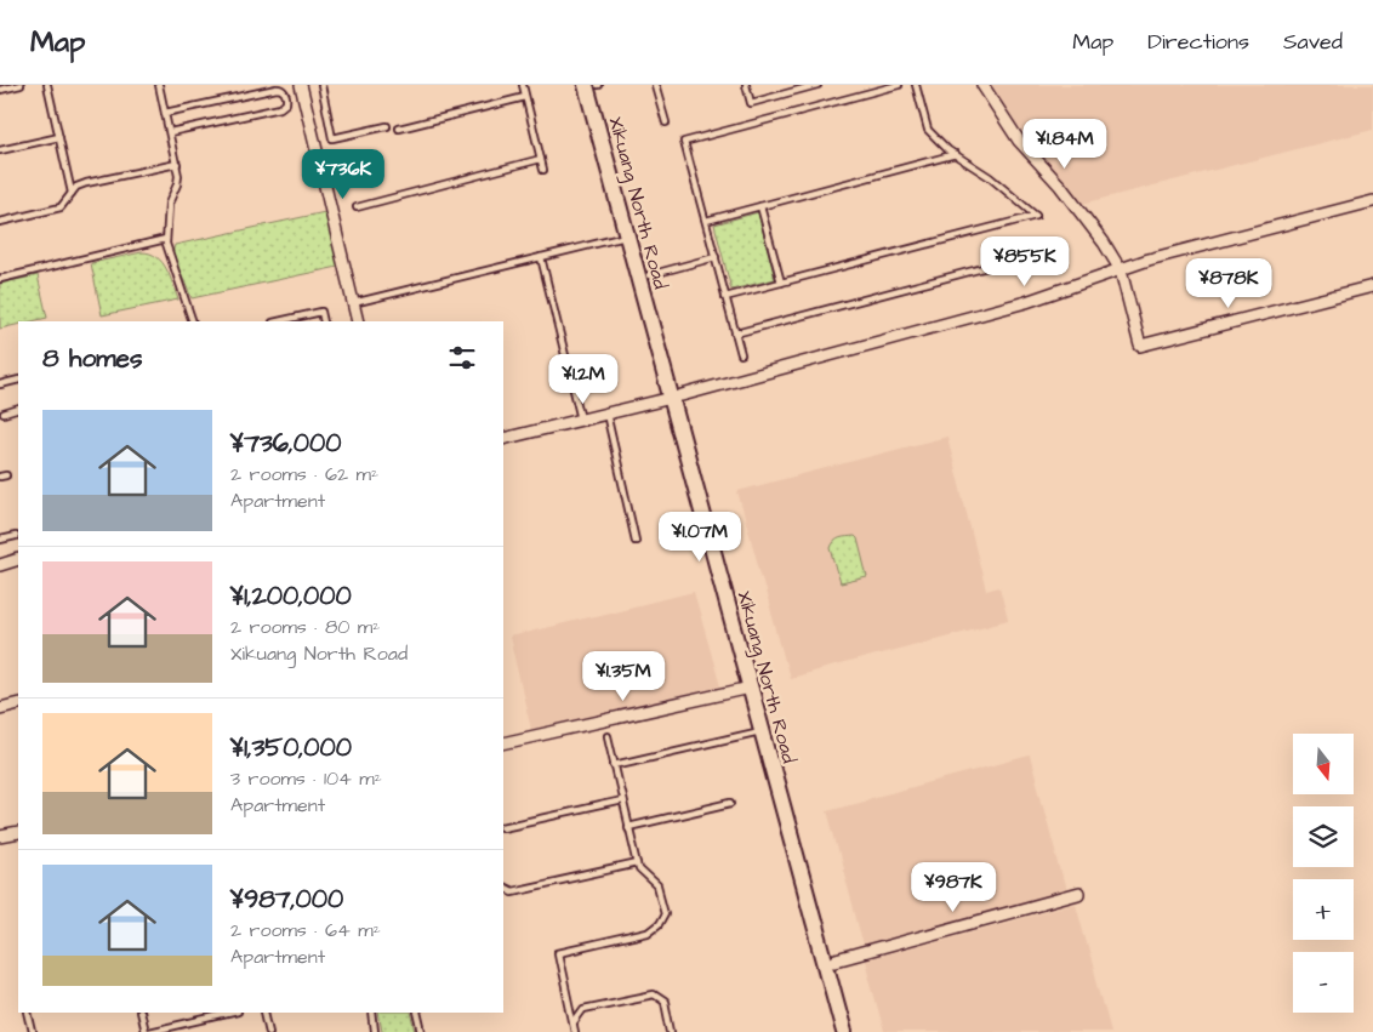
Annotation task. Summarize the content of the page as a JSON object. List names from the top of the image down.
{
  "streets": {
    "main road": ["Xikuang North Road"]
  },
  "north": "bottom",
  "page": {
    "header": "Map",
    "nav": ["Map", "Directions", "Saved"],
    "price": [
      "¥1.84M",
      "¥736K",
      "¥855K",
      "¥878K",
      "¥1.2M",
      "¥1.07M",
      "¥1.35M",
      "¥987K"
    ],
    "heading": "8 homes",
    "list": [
      {
        "name": "¥736,000",
        "note": "2 rooms · 62 m² · Apartment"
      },
      {
        "name": "¥1,200,000",
        "note": "2 rooms · 80 m² · Xikuang North Road"
      },
      {
        "name": "¥1,350,000",
        "note": "3 rooms · 104 m² · Apartment"
      },
      {
        "name": "¥987,000",
        "note": "2 rooms · 64 m² · Apartment"
      }
    ],
    "map_buttons": ["+", "−"]
  }
}
